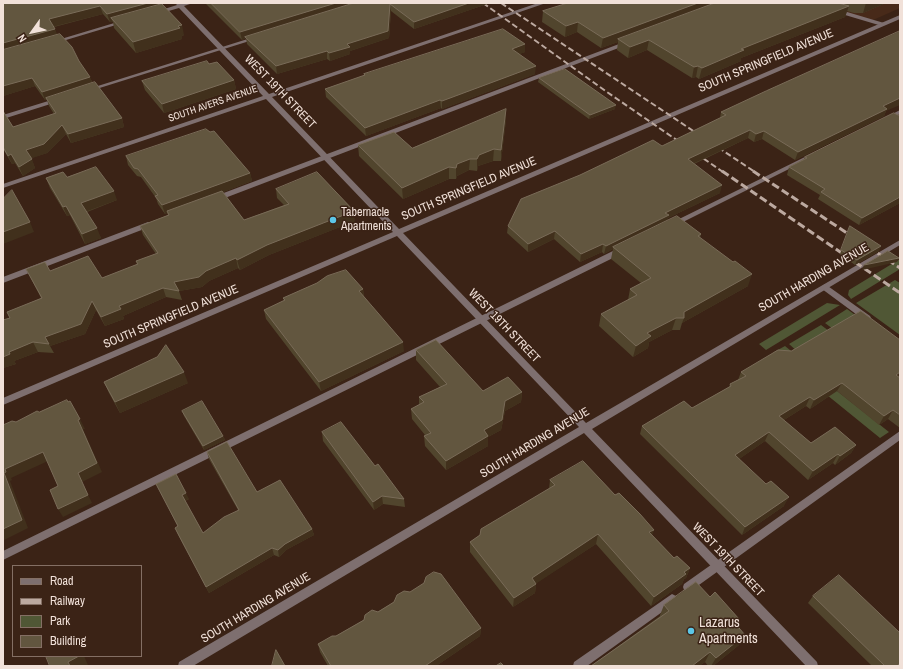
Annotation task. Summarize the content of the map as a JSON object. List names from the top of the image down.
{
  "streets": {
    "street": [
      "SOUTH SPRINGFIELD AVENUE",
      "WEST 19TH STREET",
      "SOUTH AVERS AVENUE",
      "SOUTH HARDING AVENUE"
    ]
  },
  "crossings": [
    ["SOUTH SPRINGFIELD AVENUE", "WEST 19TH STREET"],
    ["WEST 19TH STREET", "SOUTH AVERS AVENUE"],
    ["WEST 19TH STREET", "SOUTH HARDING AVENUE"]
  ],
  "places": ["Tabernacle Apartments", "Lazarus Apartments"],
  "legend": [
    "Road",
    "Railway",
    "Park",
    "Building"
  ],
  "north": "bottom left"
}
